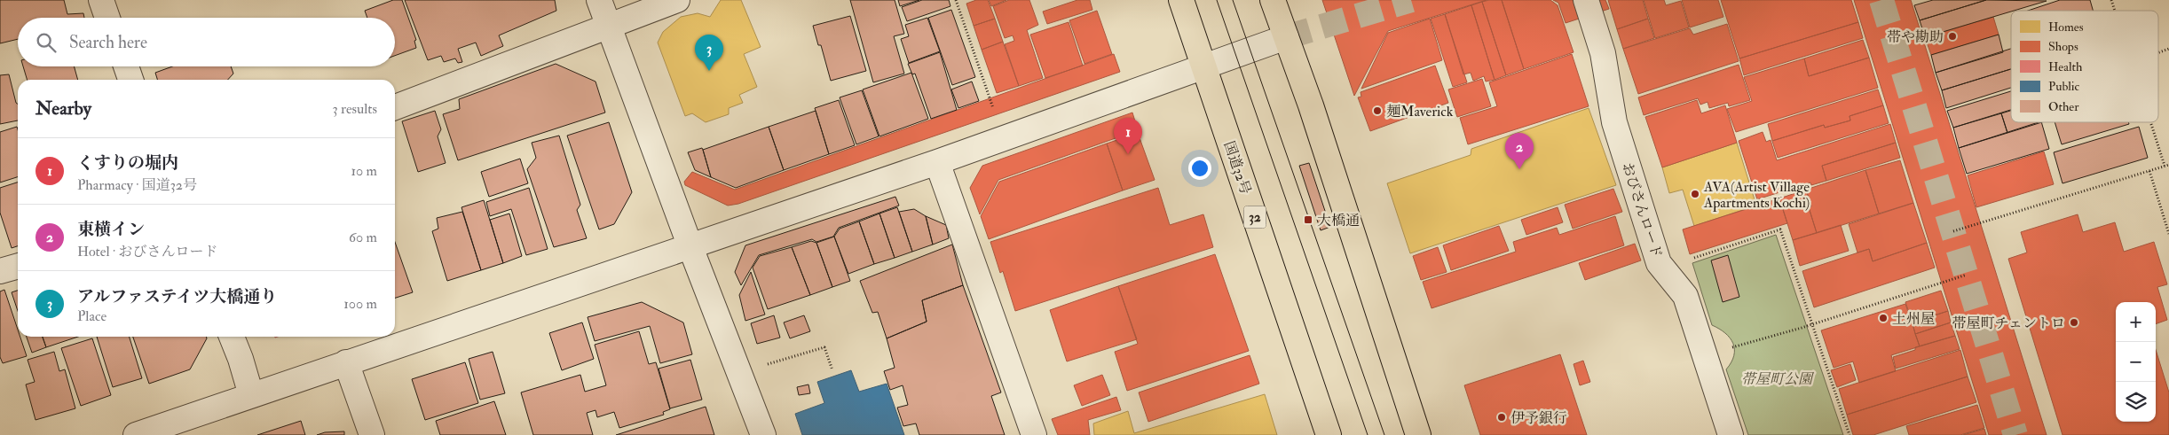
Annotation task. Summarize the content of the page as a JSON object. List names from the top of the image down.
{
  "streets": {
    "highway": ["国道32号", "32"],
    "street": ["おびさんロード"]
  },
  "parks": ["帯屋町公園"],
  "places": {
    "other": [
      "帯や勘助",
      "麺Maverick",
      "AVA(Artist Village Apartments Kochi)",
      "土州屋",
      "帯屋町チェントロ",
      "伊予銀行"
    ],
    "transit": ["大橋通"]
  },
  "legend": [
    "Homes",
    "Shops",
    "Health",
    "Public",
    "Other"
  ],
  "page": {
    "search": "Search here",
    "pins": ["3", "1", "2"],
    "heading": ["Nearby", "3 results"],
    "list": [
      {
        "mark": "1",
        "name": "くすりの堀内",
        "note": "Pharmacy · 国道32号",
        "value": "10 m"
      },
      {
        "mark": "2",
        "name": "東横イン",
        "note": "Hotel · おびさんロード",
        "value": "60 m"
      },
      {
        "mark": "3",
        "name": "アルファステイツ大橋通り",
        "note": "Place",
        "value": "100 m"
      }
    ],
    "map_buttons": ["+", "−"]
  }
}
